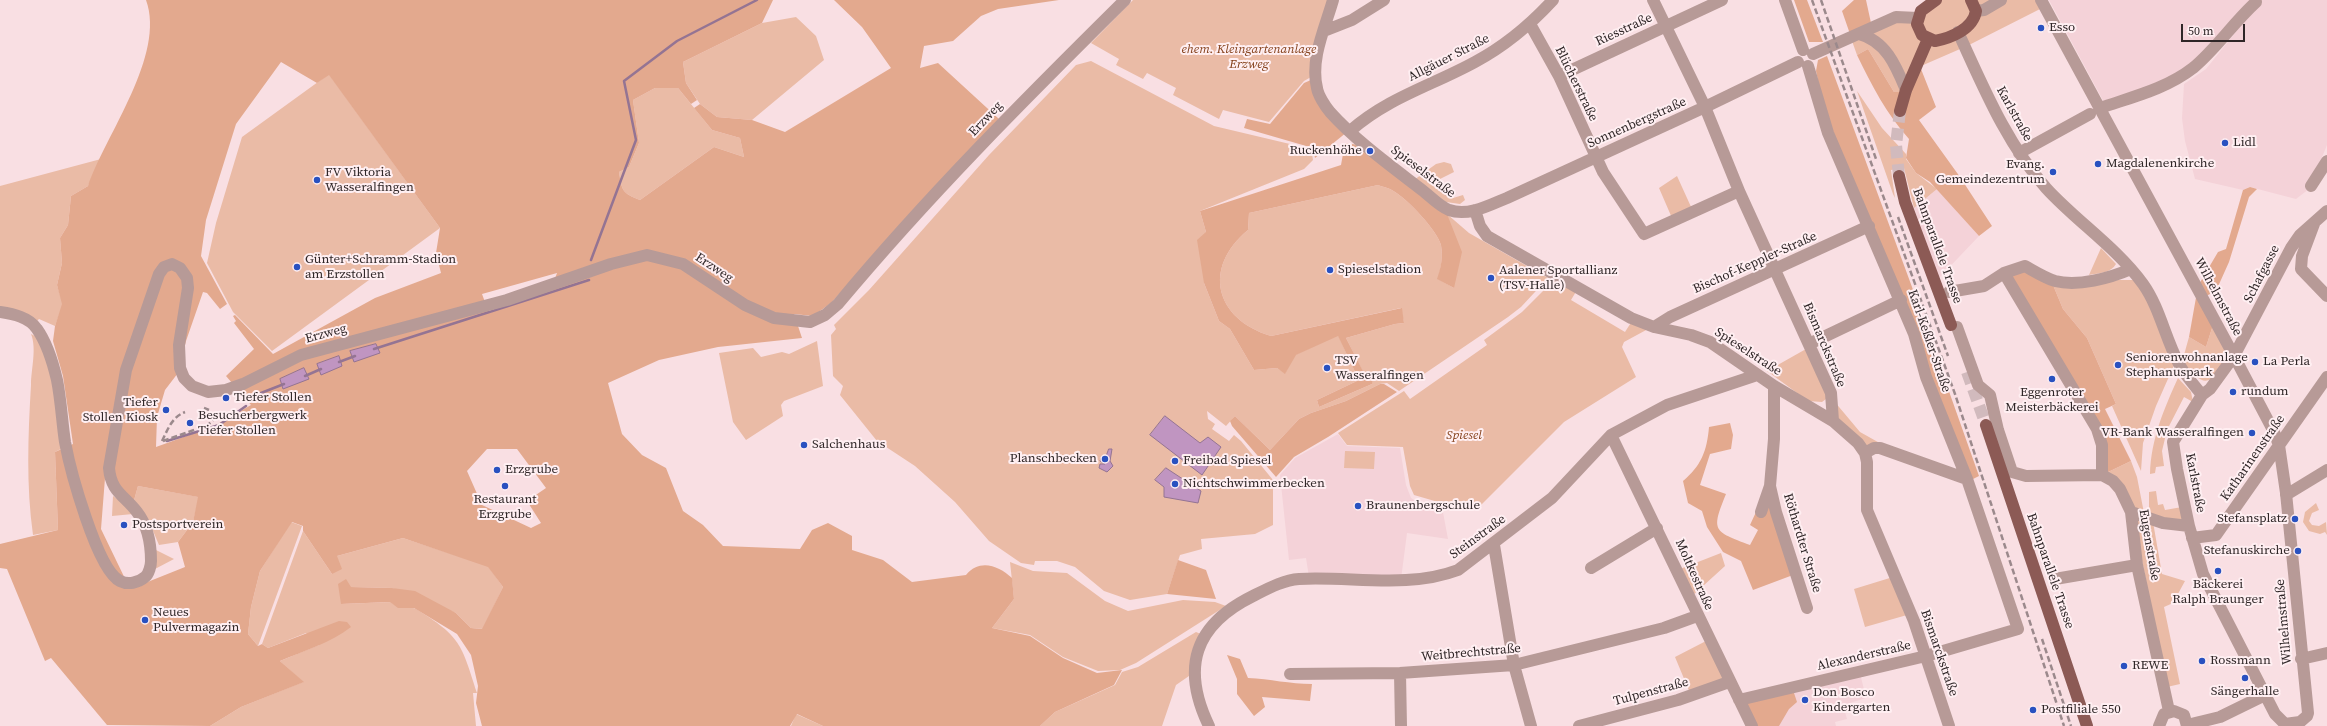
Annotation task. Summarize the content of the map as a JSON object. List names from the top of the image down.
{
  "streets": {
    "main road": ["Bahnparallele Trasse"],
    "street": [
      "Riesstraße",
      "Allgäuer Straße",
      "Blücherstraße",
      "Karlstraße",
      "Erzweg",
      "Sonnenbergstraße",
      "Spieselstraße",
      "Bischof-Keppler-Straße",
      "Schafgasse",
      "Wilhelmstraße",
      "Karl-Keßler-Straße",
      "Bismarckstraße",
      "Katharinenstraße",
      "Steinstraße",
      "Röthardter Straße",
      "Eugenstraße",
      "Moltkestraße",
      "Weitbrechtstraße",
      "Alexanderstraße",
      "Tulpenstraße"
    ]
  },
  "crossings": [
    ["Riesstraße", "Blücherstraße"],
    ["Riesstraße", "Bismarckstraße"],
    ["Allgäuer Straße", "Blücherstraße"],
    ["Allgäuer Straße", "Spieselstraße"],
    ["Blücherstraße", "Sonnenbergstraße"],
    ["Blücherstraße", "Bismarckstraße"],
    ["Karlstraße", "Schafgasse"],
    ["Karlstraße", "Wilhelmstraße"],
    ["Karlstraße", "Katharinenstraße"],
    ["Sonnenbergstraße", "Spieselstraße"],
    ["Sonnenbergstraße", "Karl-Keßler-Straße"],
    ["Sonnenbergstraße", "Bismarckstraße"],
    ["Spieselstraße", "Bischof-Keppler-Straße"],
    ["Spieselstraße", "Bismarckstraße"],
    ["Spieselstraße", "Steinstraße"],
    ["Bischof-Keppler-Straße", "Karl-Keßler-Straße"],
    ["Bischof-Keppler-Straße", "Bismarckstraße"],
    ["Schafgasse", "Wilhelmstraße"],
    ["Wilhelmstraße", "Katharinenstraße"],
    ["Karl-Keßler-Straße", "Alexanderstraße"],
    ["Bismarckstraße", "Alexanderstraße"],
    ["Katharinenstraße", "Eugenstraße"],
    ["Steinstraße", "Moltkestraße"],
    ["Moltkestraße", "Weitbrechtstraße"],
    ["Moltkestraße", "Alexanderstraße"],
    ["Moltkestraße", "Tulpenstraße"]
  ],
  "parks": ["ehem. Kleingartenanlage Erzweg", "Spiesel"],
  "places": [
    "Esso",
    "Lidl",
    "Ruckenhöhe",
    "Magdalenenkirche",
    "Evang. Gemeindezentrum",
    "FV Viktoria Wasseralfingen",
    "Günter+Schramm-Stadion am Erzstollen",
    "Spieselstadion",
    "Aalener Sportallianz (TSV-Halle)",
    "La Perla",
    "Seniorenwohnanlage Stephanuspark",
    "TSV Wasseralfingen",
    "Eggenroter Meisterbäckerei",
    "rundum",
    "Tiefer Stollen",
    "Tiefer Stollen Kiosk",
    "Besucherbergwerk Tiefer Stollen",
    "VR-Bank Wasseralfingen",
    "Salchenhaus",
    "Planschbecken",
    "Freibad Spiesel",
    "Erzgrube",
    "Nichtschwimmerbecken",
    "Restaurant Erzgrube",
    "Braunenbergschule",
    "Stefansplatz",
    "Postsportverein",
    "Stefanuskirche",
    "Bäckerei Ralph Braunger",
    "Neues Pulvermagazin",
    "Rossmann",
    "REWE",
    "Sängerhalle",
    "Don Bosco Kindergarten",
    "Postfiliale 550"
  ],
  "scale_bar": "50 m"
}
